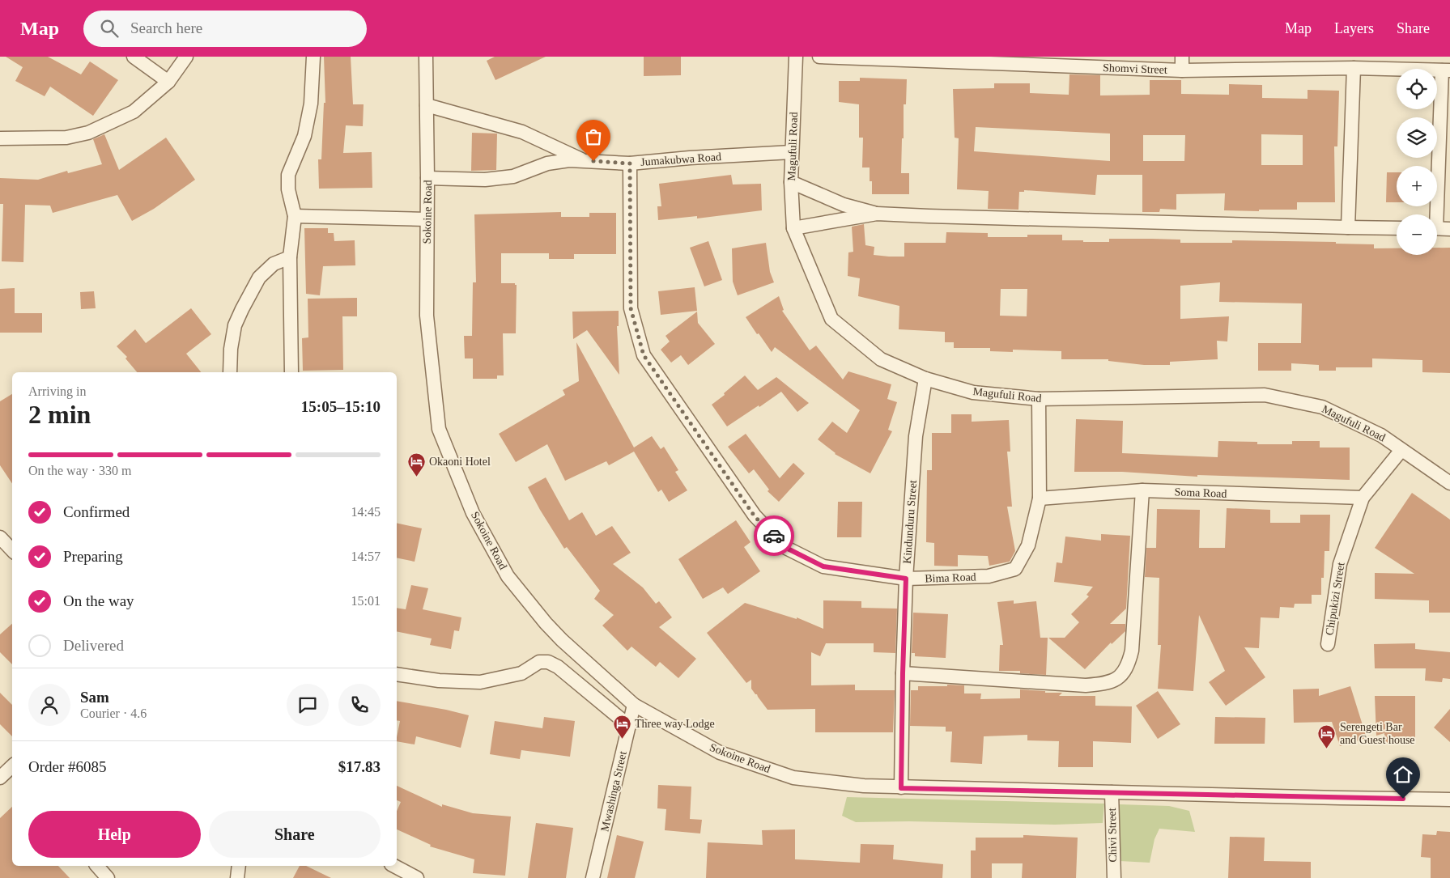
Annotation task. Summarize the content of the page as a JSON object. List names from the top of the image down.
{
  "streets": {
    "street": [
      "Shomvi Street",
      "Magufuli Road",
      "Jumakubwa Road",
      "Sokoine Road",
      "Soma Road",
      "Kindunduru Street",
      "Bima Road",
      "Chipukizi Street",
      "Mwashinga Street",
      "Chivi Street"
    ]
  },
  "crossings": [
    ["Magufuli Road", "Jumakubwa Road"],
    ["Magufuli Road", "Kindunduru Street"],
    ["Magufuli Road", "Bima Road"],
    ["Magufuli Road", "Chipukizi Street"],
    ["Jumakubwa Road", "Sokoine Road"],
    ["Jumakubwa Road", "Bima Road"],
    ["Sokoine Road", "Kindunduru Street"],
    ["Sokoine Road", "Mwashinga Street"],
    ["Sokoine Road", "Chivi Street"],
    ["Soma Road", "Bima Road"],
    ["Soma Road", "Chipukizi Street"],
    ["Kindunduru Street", "Bima Road"]
  ],
  "places": {
    "hotel": ["Okaoni Hotel", "Three way Lodge", "Serengeti Bar and Guest house"]
  },
  "page": {
    "header": "Map",
    "search": "Search here",
    "nav": ["Map", "Layers", "Share"],
    "map_buttons": ["+", "−"],
    "heading": ["2 min", "Arriving in", "15:05–15:10"],
    "panel": [
      "Sam",
      "Courier · 4.6",
      "Order #6085",
      "$17.83"
    ],
    "bar": "On the way · 330 m",
    "list": [
      ["Confirmed", "14:45"],
      ["Preparing", "14:57"],
      ["On the way", "15:01"],
      "Delivered"
    ],
    "buttons": ["Help", "Share"]
  }
}
